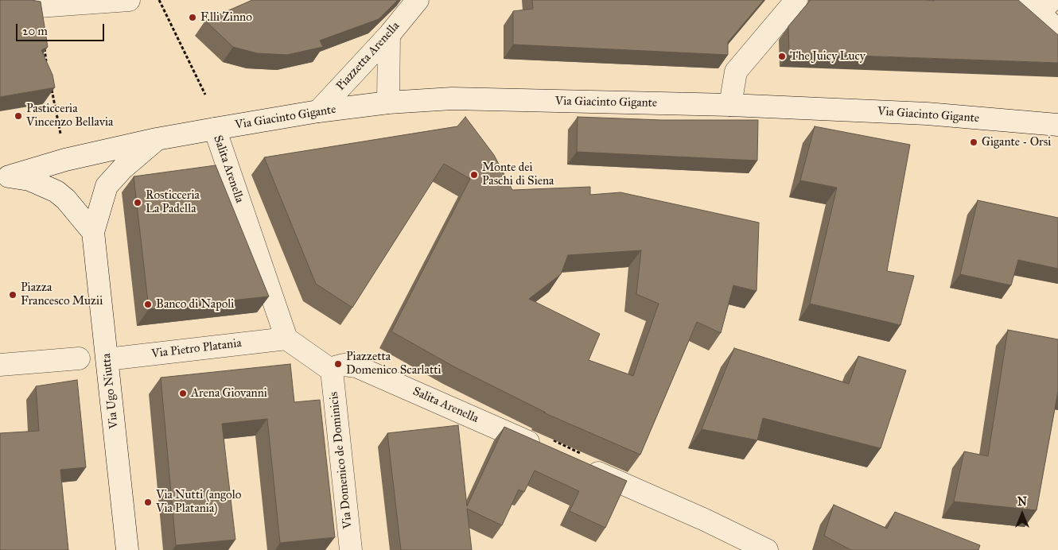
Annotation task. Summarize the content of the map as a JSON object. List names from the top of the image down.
{
  "streets": {
    "street": [
      "Piazzetta Arenella",
      "Via Giacinto Gigante",
      "Salita Arenella",
      "Via Pietro Platania",
      "Via Ugo Niutta",
      "Via Domenico de Dominicis"
    ]
  },
  "crossings": [
    ["Piazzetta Arenella", "Via Giacinto Gigante"],
    ["Via Giacinto Gigante", "Salita Arenella"],
    ["Salita Arenella", "Via Pietro Platania"],
    ["Salita Arenella", "Via Domenico de Dominicis"],
    ["Via Pietro Platania", "Via Ugo Niutta"]
  ],
  "places": [
    "F.lli Zinno",
    "The Juicy Lucy",
    "Pasticceria Vincenzo Bellavia",
    "Gigante - Orsi",
    "Monte dei Paschi di Siena",
    "Rosticceria La Padella",
    "Piazza Francesco Muzii",
    "Banco di Napoli",
    "Piazzetta Domenico Scarlatti",
    "Arena Giovanni",
    "Via Nutti (angolo Via Platania)"
  ],
  "scale_bar": "20 m",
  "north": "top"
}
